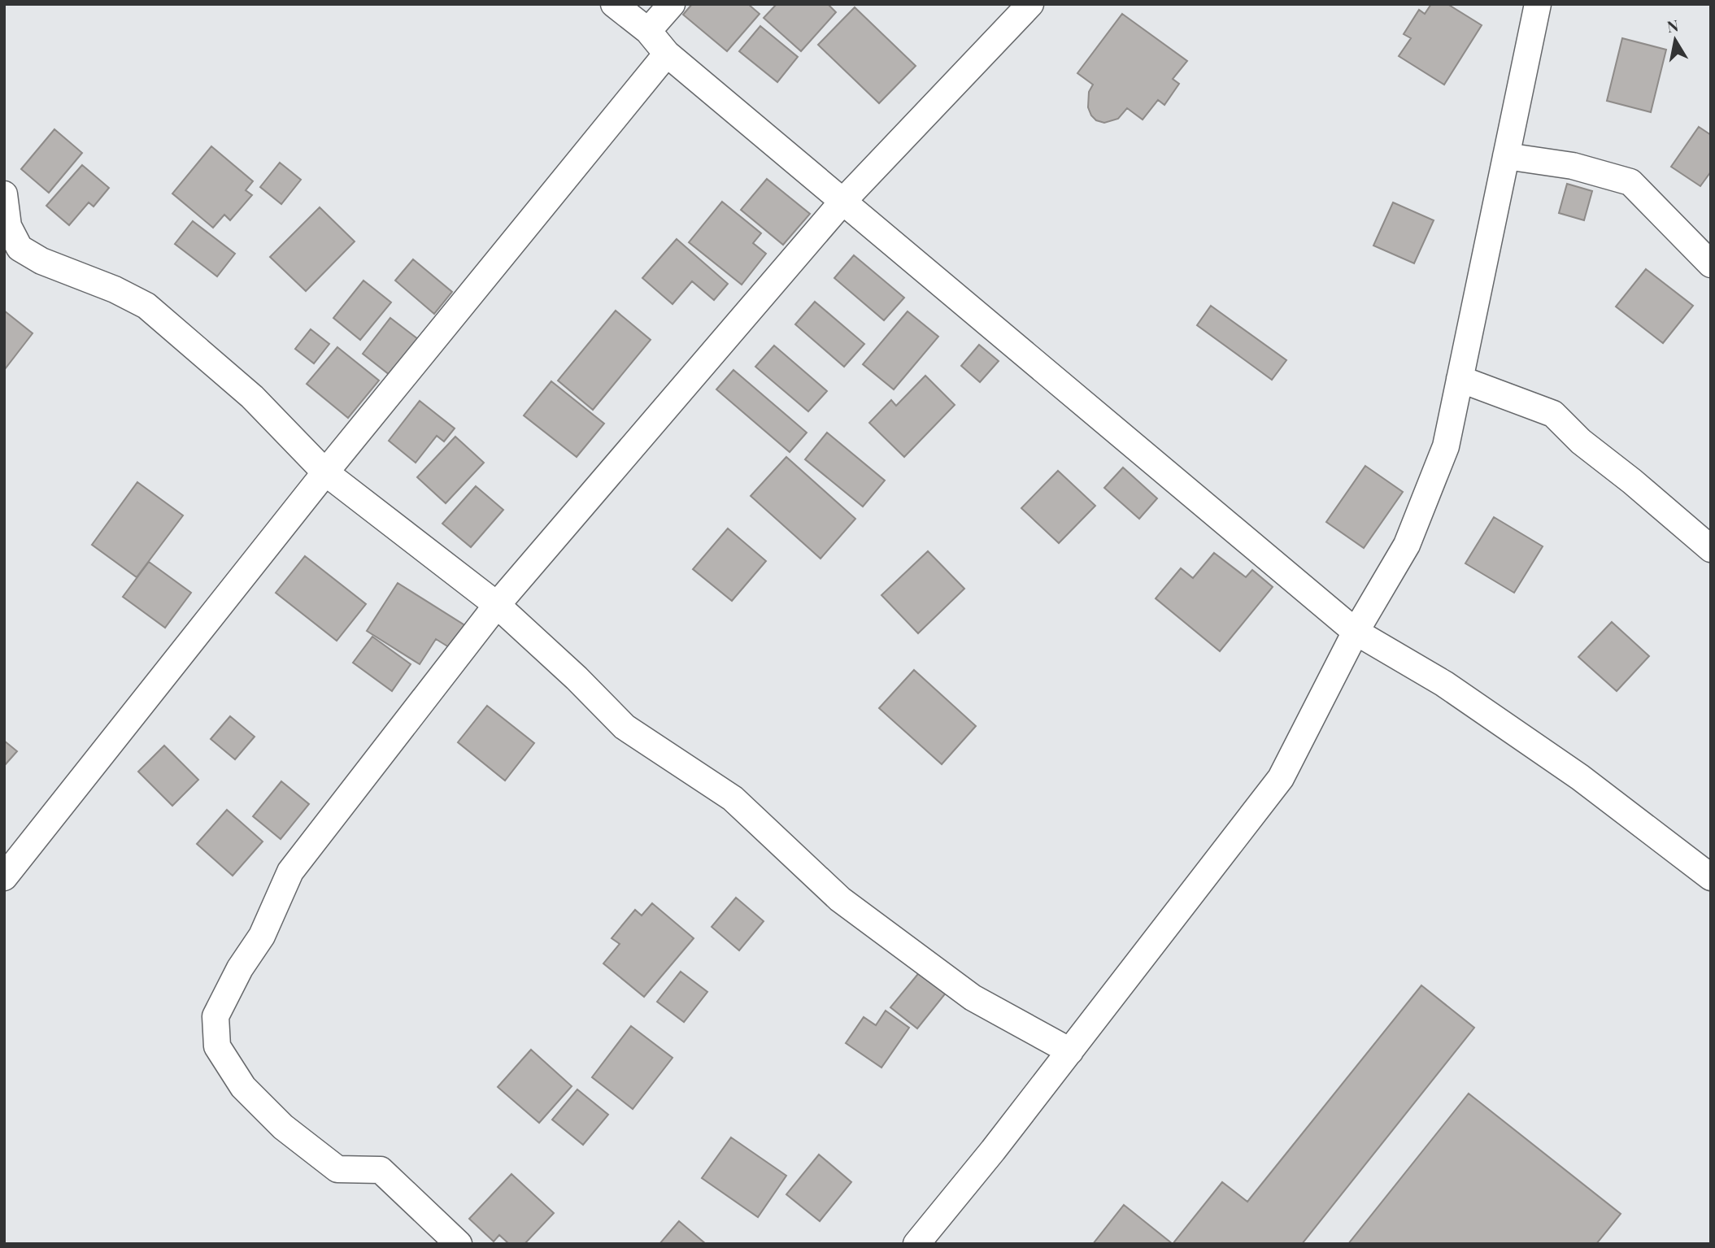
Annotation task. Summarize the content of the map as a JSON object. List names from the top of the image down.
{
  "north": "top"
}
